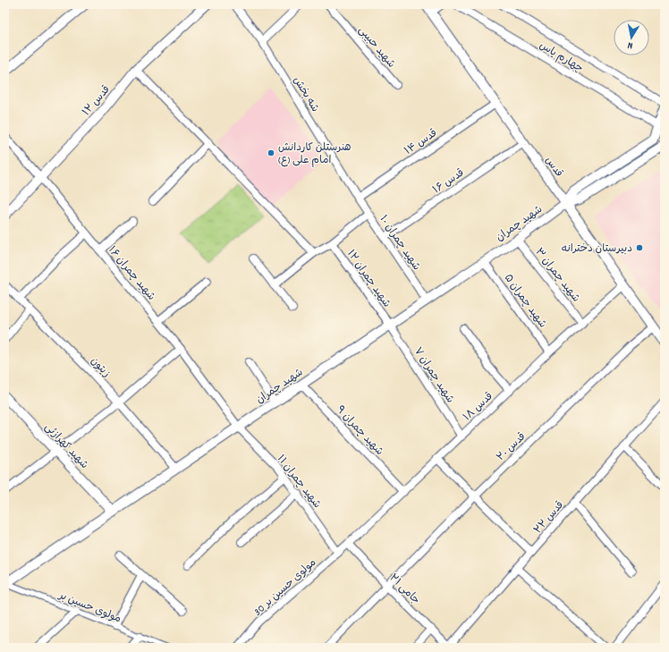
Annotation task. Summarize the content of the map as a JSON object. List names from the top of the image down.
{
  "streets": {
    "street": [
      "شهید حبیبی",
      "چهارم یاس",
      "شه بخش",
      "قدس ۱۲",
      "قدس ۱۴",
      "قدس",
      "قدس ۱۶",
      "شهید چمران",
      "شهید چمران ۱۰",
      "شهید چمران ۱۶",
      "شهید چمران ۳",
      "شهید چمران ۱۲",
      "شهید چمران ۵",
      "زیتون",
      "شهید چمران ۷",
      "قدس ۱۸",
      "شهید چمران ۹",
      "شهید کهرازئی",
      "قدس ۲۰",
      "شهید چمران ۱۱",
      "قدس ۲۲",
      "مولوی حسین بر 30",
      "جامی ۲۱",
      "مولوی حسین بر"
    ]
  },
  "crossings": [
    ["چهارم یاس", "شهید چمران"],
    ["شه بخش", "قدس ۱۴"],
    ["شه بخش", "شهید چمران ۱۰"],
    ["قدس ۱۲", "شهید چمران ۱۶"],
    ["قدس ۱۴", "قدس"],
    ["قدس ۱۴", "شهید چمران ۱۰"],
    ["قدس", "قدس ۱۶"],
    ["قدس", "شهید چمران"],
    ["قدس", "قدس ۱۸"],
    ["قدس", "قدس ۲۰"],
    ["قدس ۱۶", "شهید چمران ۱۰"],
    ["شهید چمران", "شهید چمران ۱۰"],
    ["شهید چمران", "شهید چمران ۱۶"],
    ["شهید چمران", "شهید چمران ۳"],
    ["شهید چمران", "شهید چمران ۱۲"],
    ["شهید چمران", "شهید چمران ۵"],
    ["شهید چمران", "زیتون"],
    ["شهید چمران", "شهید چمران ۷"],
    ["شهید چمران", "شهید چمران ۹"],
    ["شهید چمران", "شهید کهرازئی"],
    ["شهید چمران", "شهید چمران ۱۱"],
    ["شهید چمران", "مولوی حسین بر"],
    ["شهید چمران ۱۶", "شهید چمران ۱۱"],
    ["شهید چمران ۳", "قدس ۱۸"],
    ["شهید چمران ۱۲", "شهید چمران ۷"],
    ["شهید چمران ۵", "قدس ۱۸"],
    ["شهید چمران ۷", "قدس ۱۸"],
    ["قدس ۱۸", "شهید چمران ۹"],
    ["قدس ۱۸", "مولوی حسین بر 30"],
    ["قدس ۱۸", "جامی ۲۱"],
    ["قدس ۲۰", "جامی ۲۱"],
    ["شهید چمران ۱۱", "مولوی حسین بر 30"],
    ["قدس ۲۲", "جامی ۲۱"],
    ["مولوی حسین بر 30", "جامی ۲۱"]
  ],
  "places": ["هنرستلن کاردانش امام علی (ع)", "دبیرستان دخترانه"],
  "north": "bottom"
}
